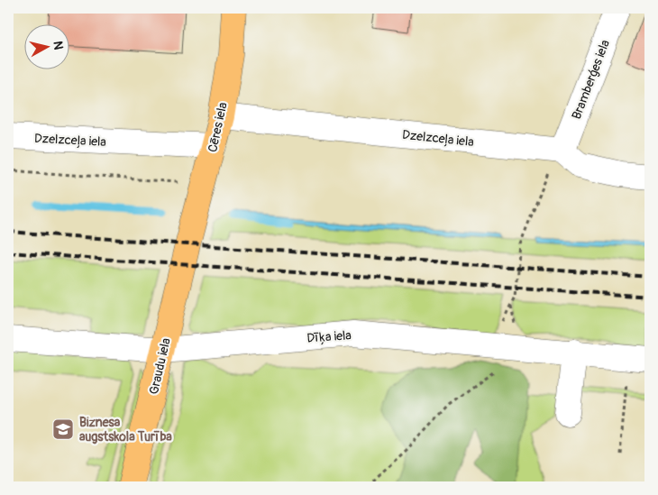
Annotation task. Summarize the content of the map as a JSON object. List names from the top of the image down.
{
  "streets": {
    "main road": ["Cēres iela", "Graudu iela"],
    "street": ["Bramberģes iela", "Dzelzceļa iela", "Dīķa iela"]
  },
  "crossings": [
    ["Bramberģes iela", "Dzelzceļa iela"],
    ["Cēres iela", "Dzelzceļa iela"],
    ["Cēres iela", "Graudu iela"],
    ["Dīķa iela", "Graudu iela"]
  ],
  "places": {
    "school or university": ["Biznesa augstskola Turība"]
  },
  "north": "right"
}
